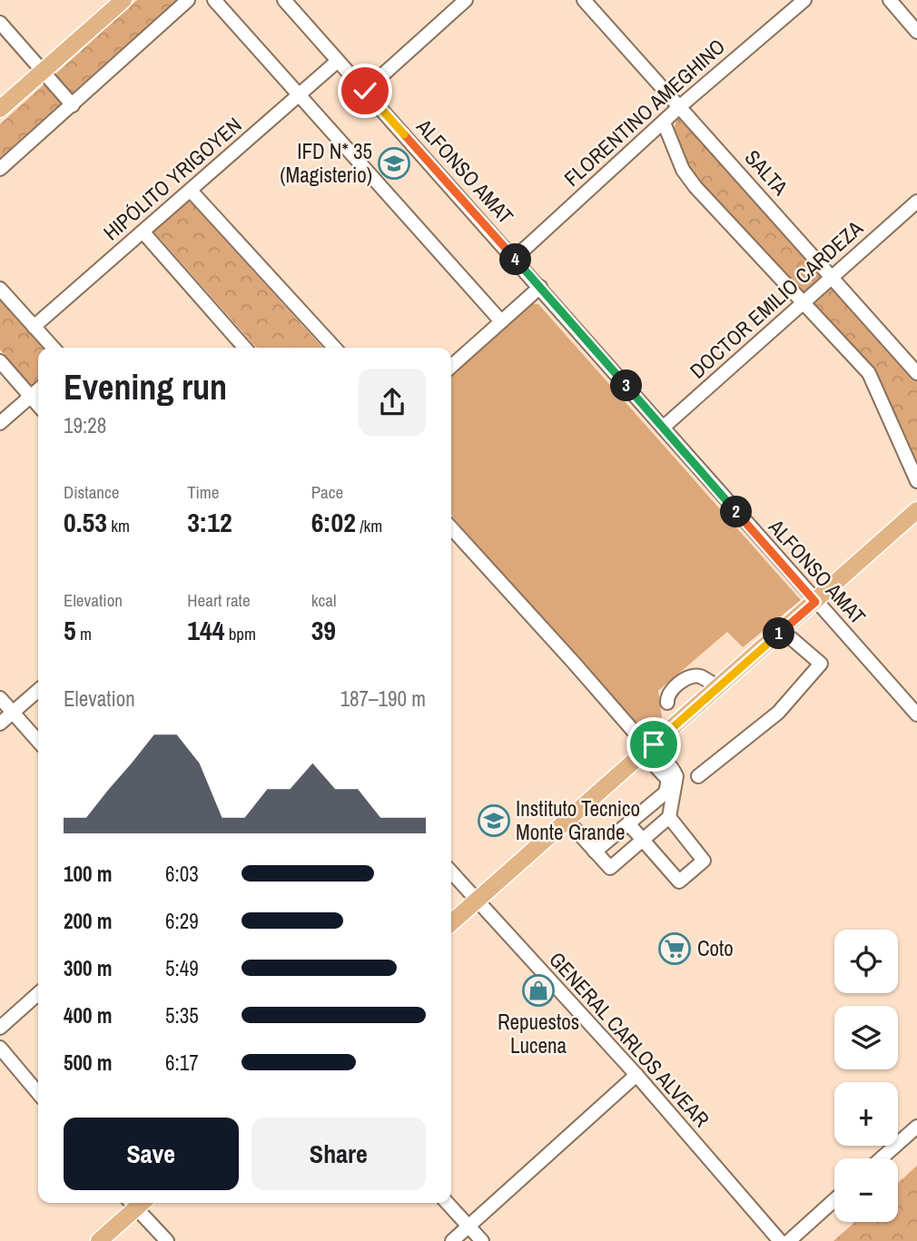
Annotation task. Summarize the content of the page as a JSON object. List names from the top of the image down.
{
  "streets": {
    "street": [
      "FLORENTINO AMEGHINO",
      "ALFONSO AMAT",
      "SALTA",
      "HIPÓLITO YRIGOYEN",
      "DOCTOR EMILIO CARDEZA",
      "GENERAL CARLOS ALVEAR"
    ]
  },
  "crossings": [
    ["FLORENTINO AMEGHINO", "ALFONSO AMAT"],
    ["FLORENTINO AMEGHINO", "SALTA"],
    ["ALFONSO AMAT", "HIPÓLITO YRIGOYEN"],
    ["ALFONSO AMAT", "DOCTOR EMILIO CARDEZA"],
    ["SALTA", "DOCTOR EMILIO CARDEZA"]
  ],
  "places": {
    "school or university": ["IFD N* 35 (Magisterio)", "Instituto Tecnico Monte Grande"],
    "supermarket": ["Coto"],
    "shop": ["Repuestos Lucena"]
  },
  "page": {
    "pins": [
      "4",
      "3",
      "2",
      "1"
    ],
    "heading": ["Evening run", "19:28"],
    "stats": [
      ["Distance", "0.53 km"],
      ["Time", "3:12"],
      ["Pace", "6:02 /km"],
      ["Elevation", "5 m"],
      ["Heart rate", "144 bpm"],
      ["kcal", "39"]
    ],
    "chart": ["Elevation", "187–190 m"],
    "list": [
      {
        "name": "100 m",
        "note": "6:03"
      },
      {
        "name": "200 m",
        "note": "6:29"
      },
      {
        "name": "300 m",
        "note": "5:49"
      },
      {
        "name": "400 m",
        "note": "5:35"
      },
      {
        "name": "500 m",
        "note": "6:17"
      }
    ],
    "map_buttons": ["+", "−"],
    "buttons": ["Save", "Share"]
  }
}
